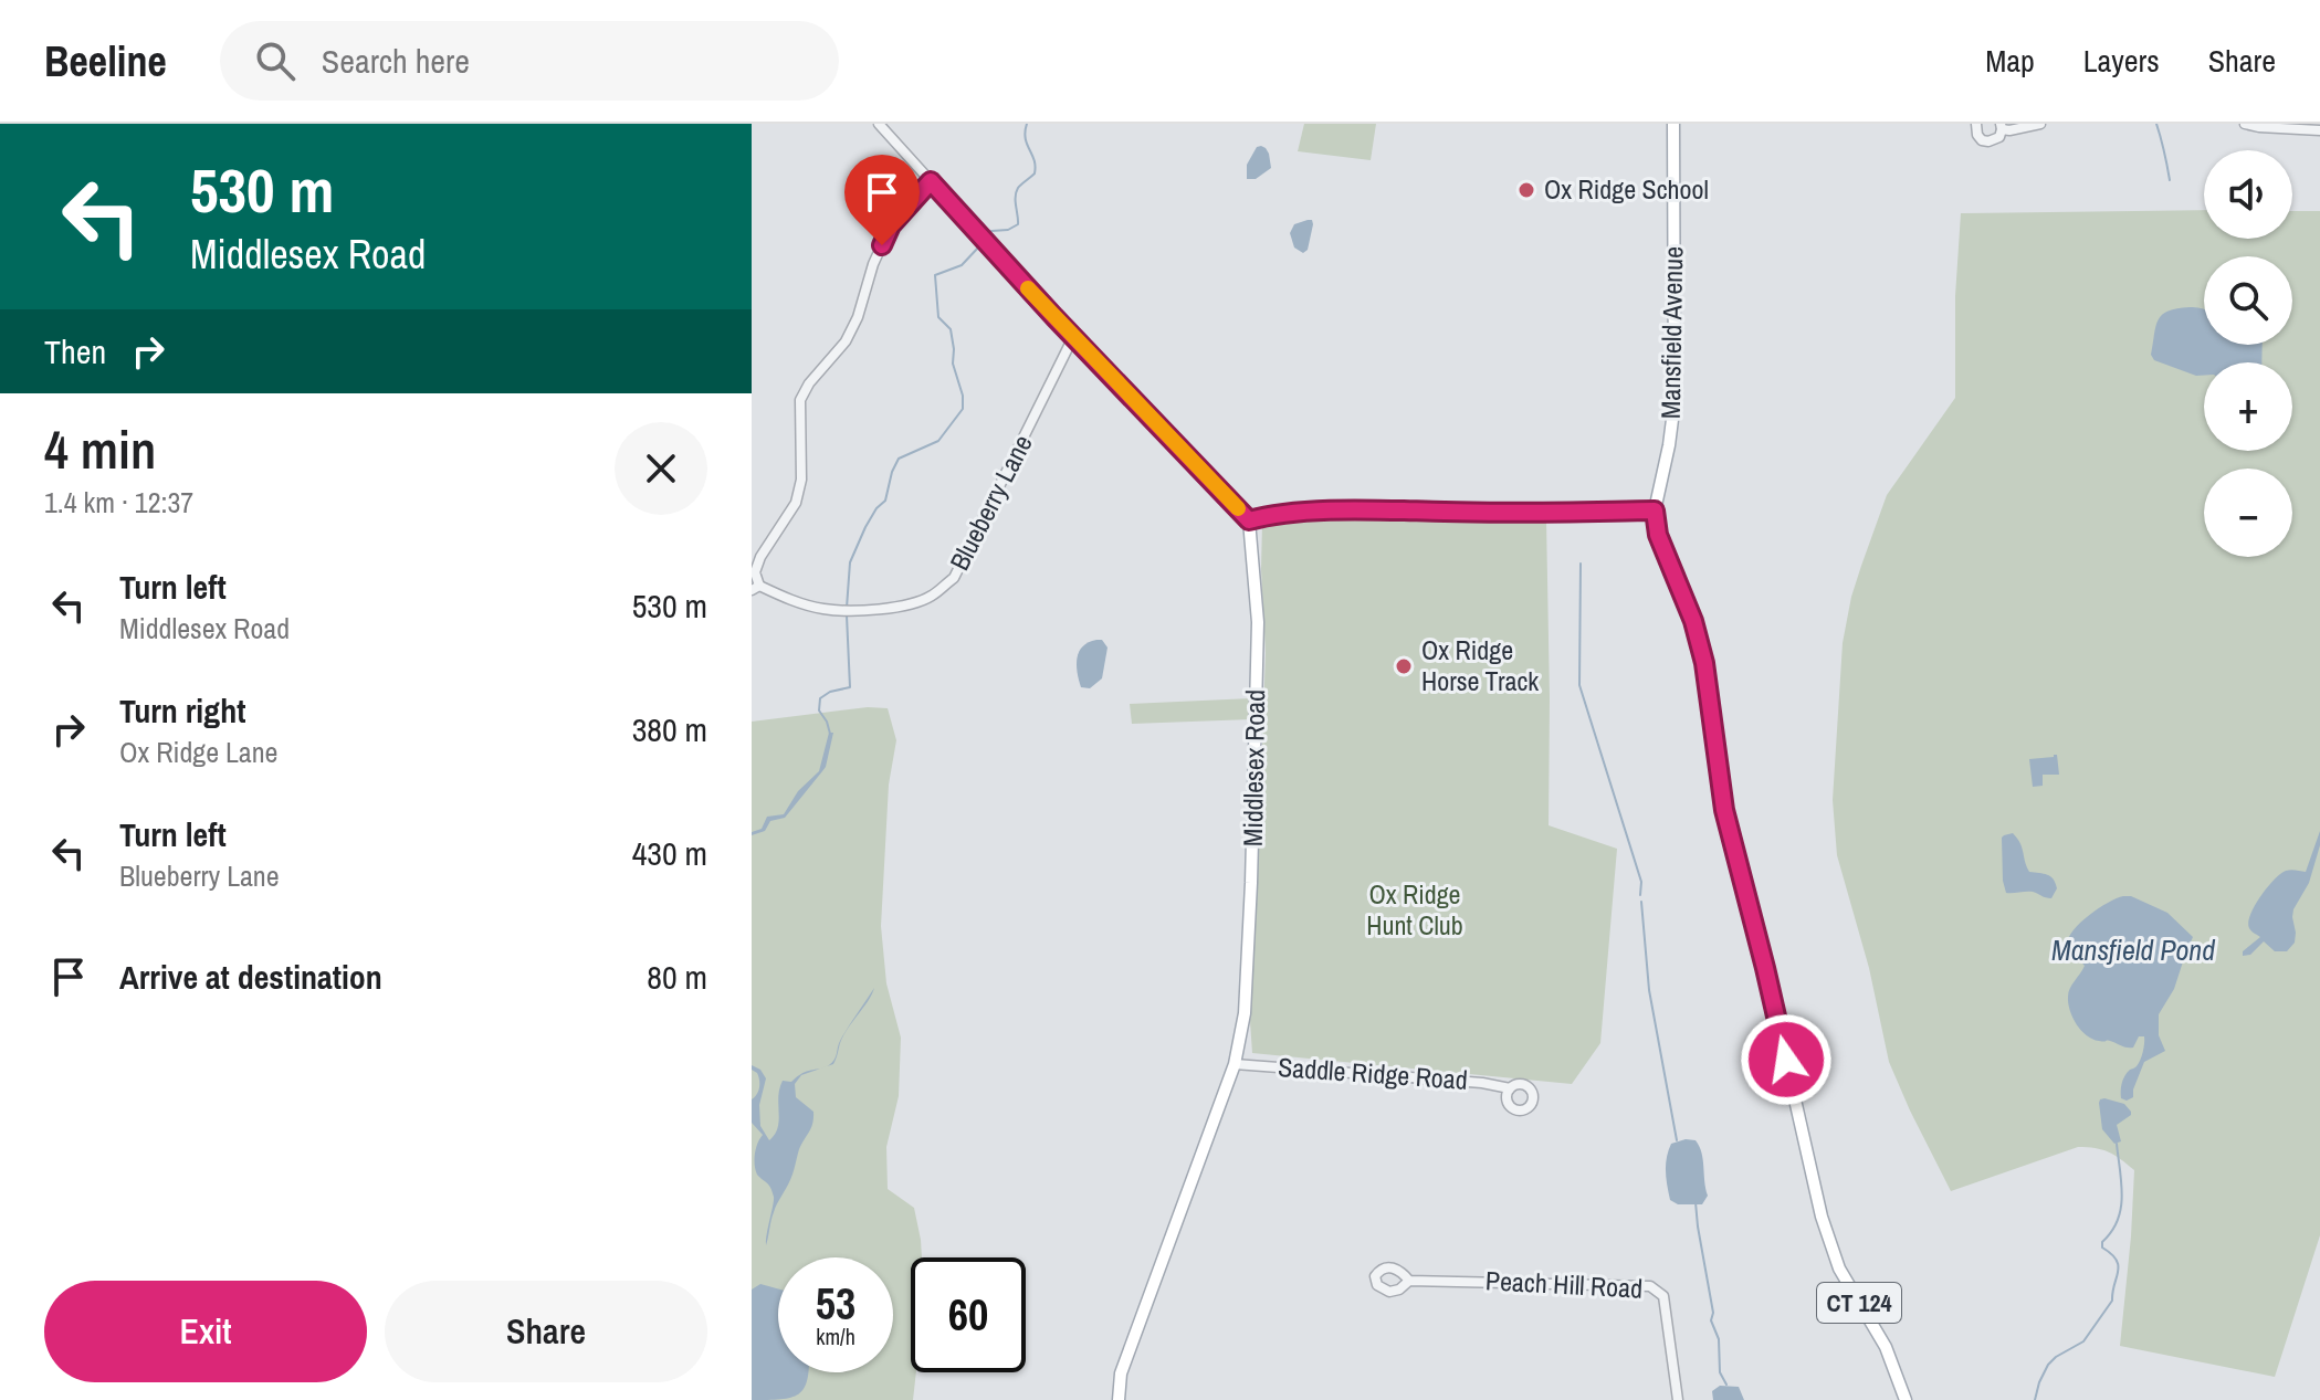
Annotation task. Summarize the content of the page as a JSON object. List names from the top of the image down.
{
  "streets": {
    "main road": ["Mansfield Avenue", "Middlesex Road", "CT 124"],
    "street": ["Blueberry Lane", "Saddle Ridge Road", "Peach Hill Road"]
  },
  "crossings": [
    ["Middlesex Road", "Saddle Ridge Road"]
  ],
  "water": ["Mansfield Pond"],
  "parks": ["Ox Ridge Hunt Club"],
  "places": ["Ox Ridge School", "Ox Ridge Horse Track"],
  "page": {
    "header": "Beeline",
    "search": "Search here",
    "nav": ["Map", "Layers", "Share"],
    "turn": ["530 m", "Middlesex Road"],
    "map_buttons": ["+", "−"],
    "then": "Then",
    "heading": ["4 min", "1.4 km · 12:37"],
    "list": [
      {
        "name": "Turn left",
        "note": "Middlesex Road",
        "value": "530 m"
      },
      {
        "name": "Turn right",
        "note": "Ox Ridge Lane",
        "value": "380 m"
      },
      {
        "name": "Turn left",
        "note": "Blueberry Lane",
        "value": "430 m"
      },
      {
        "name": "Arrive at destination",
        "value": "80 m"
      }
    ],
    "speed": "53 km/h",
    "limit": "60",
    "buttons": ["Exit", "Share"]
  }
}
